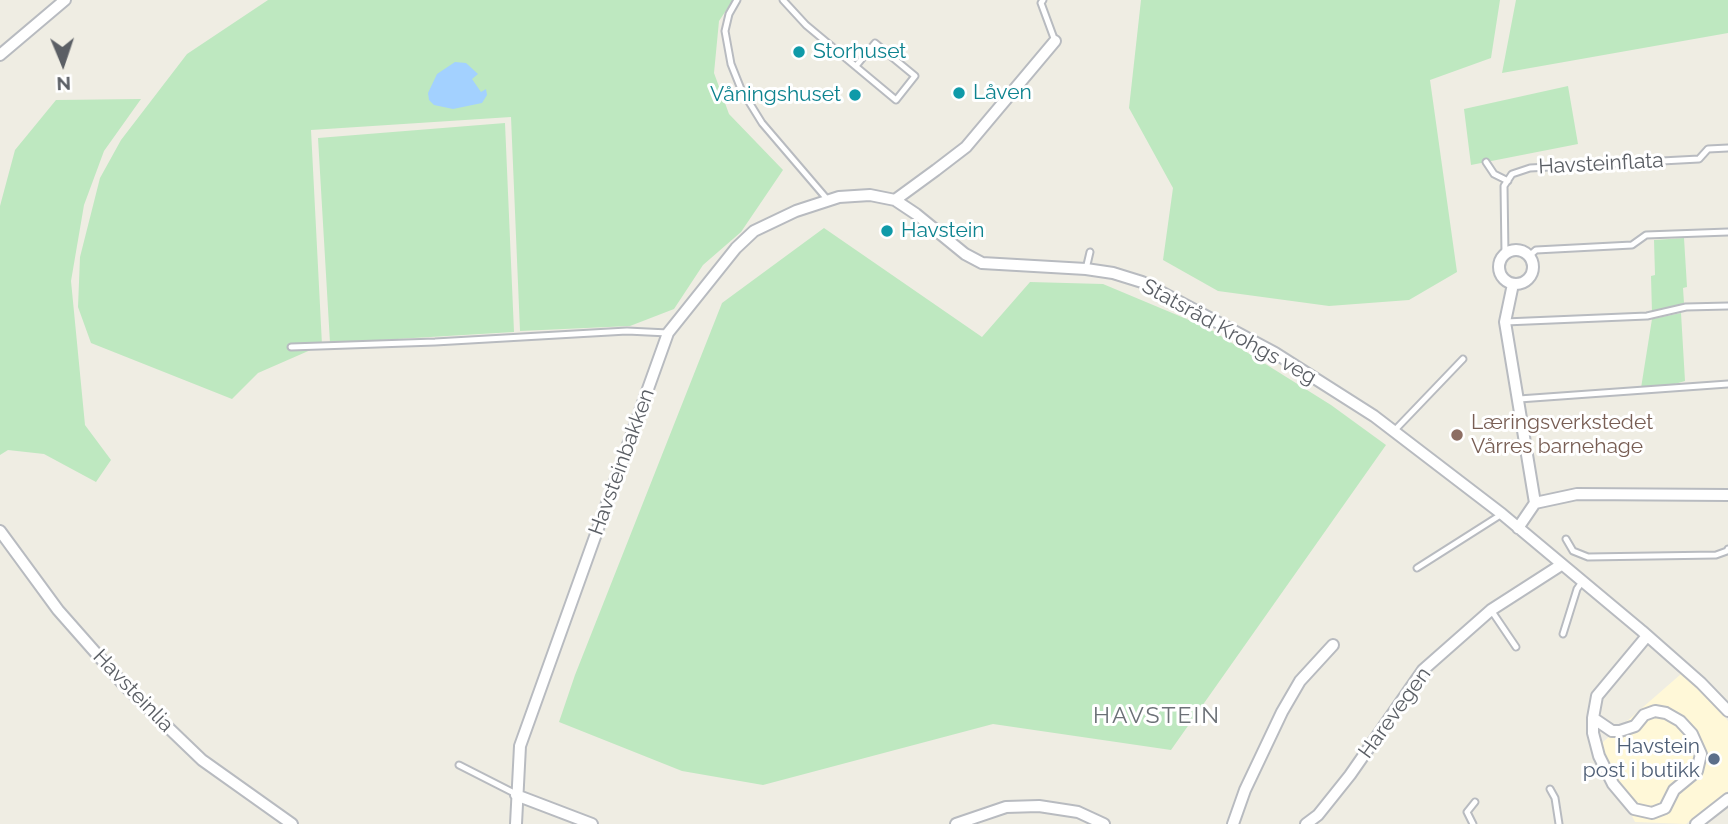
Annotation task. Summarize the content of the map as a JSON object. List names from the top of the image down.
{
  "streets": {
    "street": [
      "Havsteinflata",
      "Statsråd Krohgs veg",
      "Havsteinbakken",
      "Havsteinlia",
      "Harevegen"
    ]
  },
  "crossings": [
    ["Statsråd Krohgs veg", "Havsteinbakken"],
    ["Statsråd Krohgs veg", "Harevegen"]
  ],
  "districts": ["HAVSTEIN"],
  "places": [
    "Storhuset",
    "Låven",
    "Våningshuset",
    "Havstein",
    "Læringsverkstedet Vårres barnehage",
    "Havstein post i butikk"
  ],
  "north": "bottom"
}
